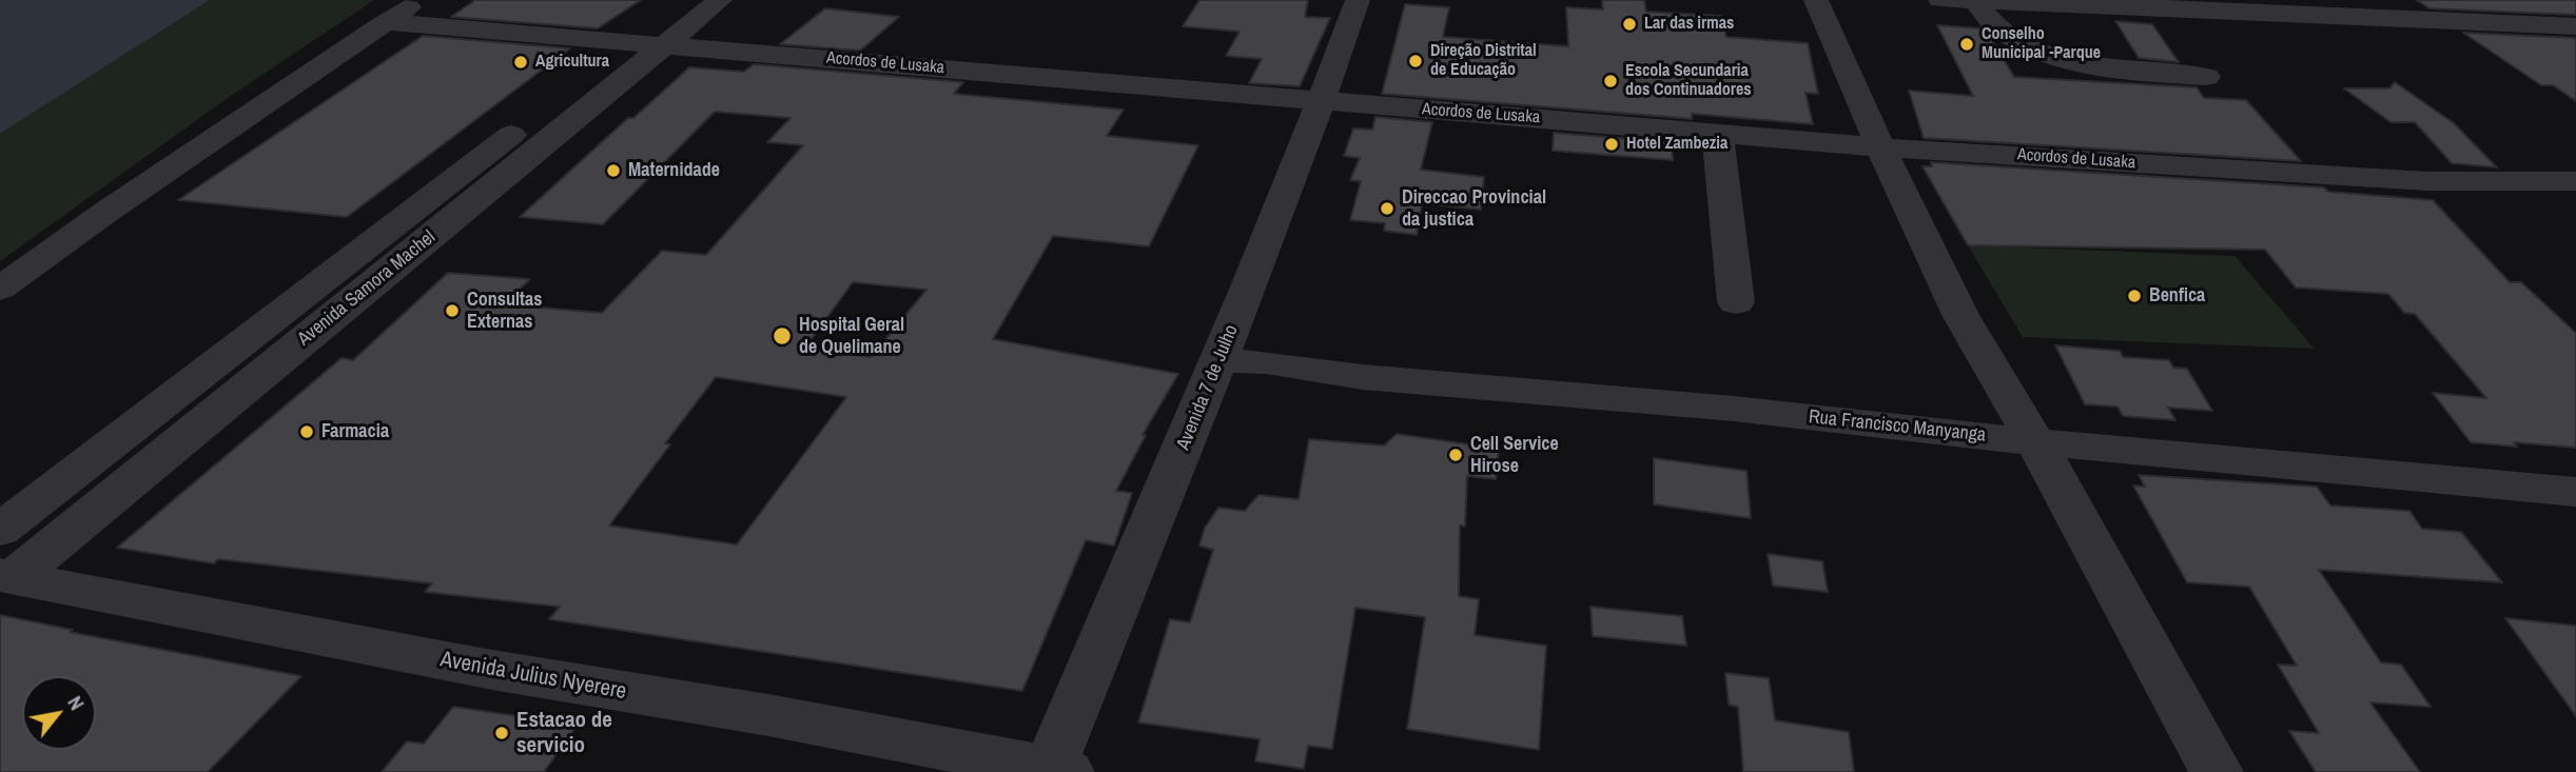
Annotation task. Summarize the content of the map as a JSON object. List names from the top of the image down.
{
  "streets": {
    "street": [
      "Acordos de Lusaka",
      "Avenida Samora Machel",
      "Avenida 7 de Julho",
      "Rua Francisco Manyanga",
      "Avenida Julius Nyerere"
    ]
  },
  "crossings": [
    ["Acordos de Lusaka", "Avenida Samora Machel"],
    ["Acordos de Lusaka", "Avenida 7 de Julho"],
    ["Avenida Samora Machel", "Avenida Julius Nyerere"],
    ["Avenida 7 de Julho", "Rua Francisco Manyanga"],
    ["Avenida 7 de Julho", "Avenida Julius Nyerere"]
  ],
  "places": [
    "Lar das irmas",
    "Conselho Municipal -Parque",
    "Direção Distrital de Educação",
    "Agricultura",
    "Escola Secundaria dos Continuadores",
    "Hotel Zambezia",
    "Maternidade",
    "Direccao Provincial da justica",
    "Benfica",
    "Consultas Externas",
    "Hospital Geral de Quelimane",
    "Farmacia",
    "Cell Service Hirose",
    "Estacao de servicio"
  ],
  "north": "top right"
}
